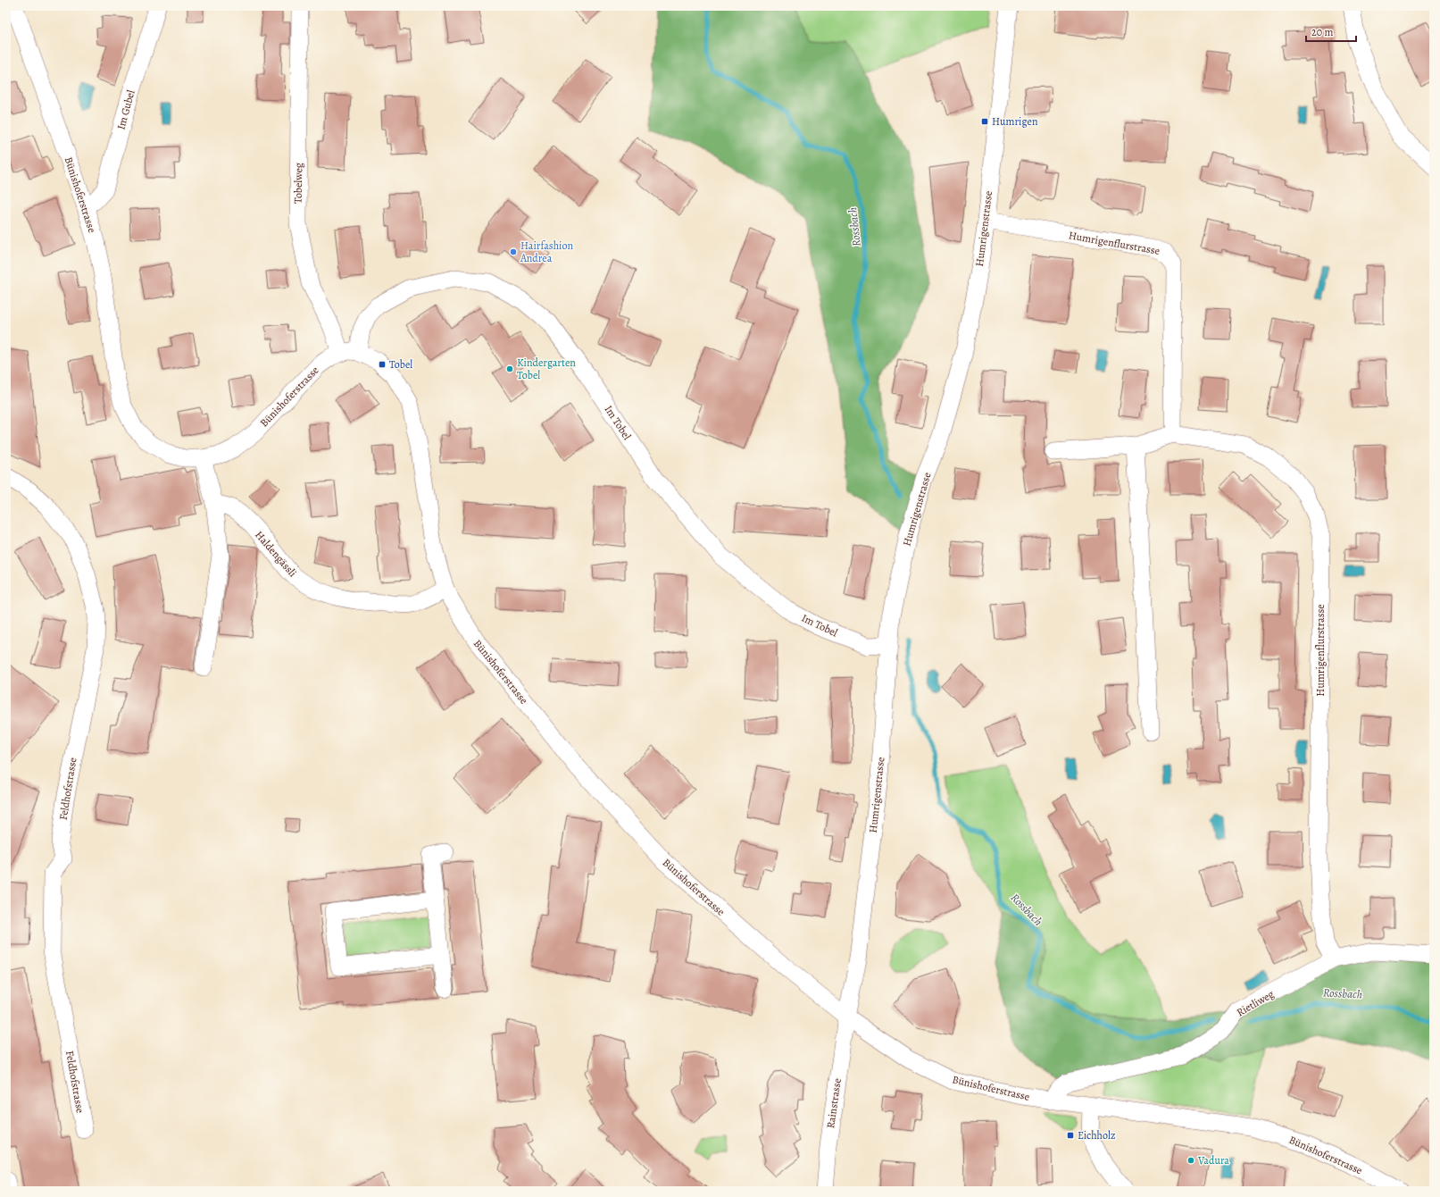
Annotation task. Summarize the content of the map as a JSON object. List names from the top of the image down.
{
  "streets": {
    "street": [
      "Im Gubel",
      "Tobelweg",
      "Bünishoferstrasse",
      "Humrigenstrasse",
      "Humrigenflurstrasse",
      "Im Tobel",
      "Haldengässli",
      "Feldhofstrasse",
      "Rietliweg",
      "Rainstrasse"
    ]
  },
  "crossings": [
    ["Im Gubel", "Bünishoferstrasse"],
    ["Tobelweg", "Bünishoferstrasse"],
    ["Bünishoferstrasse", "Humrigenstrasse"],
    ["Bünishoferstrasse", "Im Tobel"],
    ["Bünishoferstrasse", "Haldengässli"],
    ["Bünishoferstrasse", "Rietliweg"],
    ["Bünishoferstrasse", "Rainstrasse"],
    ["Humrigenstrasse", "Humrigenflurstrasse"],
    ["Humrigenstrasse", "Im Tobel"],
    ["Humrigenstrasse", "Rainstrasse"],
    ["Humrigenflurstrasse", "Rietliweg"]
  ],
  "water": ["Rossbach"],
  "places": {
    "transit": ["Humrigen", "Tobel", "Eichholz"],
    "other": ["Hairfashion Andrea", "Kindergarten Tobel", "Vadura"]
  },
  "scale_bar": "20 m"
}
